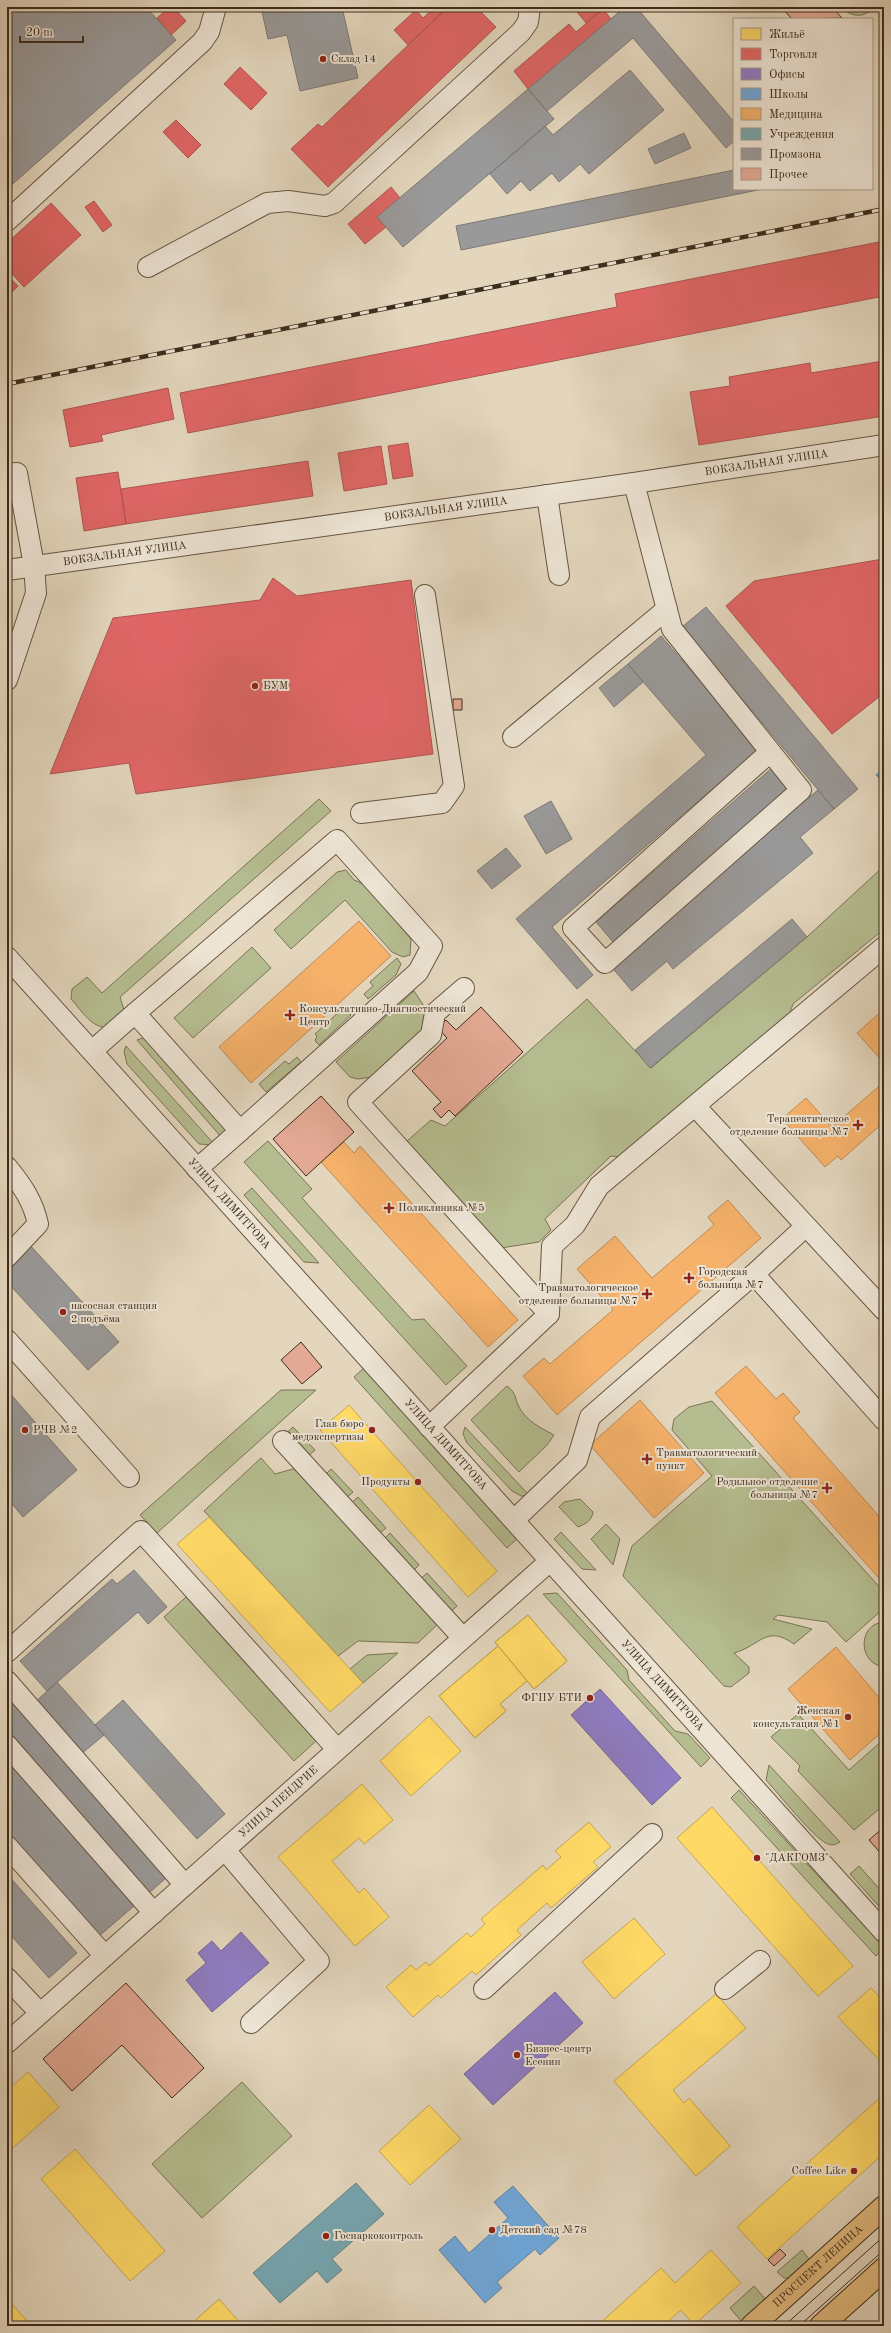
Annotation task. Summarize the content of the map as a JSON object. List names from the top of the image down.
{
  "streets": {
    "highway": ["ПРОСПЕКТ ЛЕНИНА"],
    "street": ["ВОКЗАЛЬНАЯ УЛИЦА", "УЛИЦА ДИМИТРОВА", "УЛИЦА ПЕНДРИЕ"]
  },
  "crossings": [
    ["УЛИЦА ДИМИТРОВА", "УЛИЦА ПЕНДРИЕ"]
  ],
  "places": {
    "other": [
      "Склад 14",
      "БУМ",
      "насосная станция 2 подъёма",
      "РЧВ №2",
      "Глав бюро медэкспертизы",
      "Продукты",
      "ФГПУ БТИ",
      "Женская консультация №1",
      "\"ДАКГОМЗ\"",
      "Бизнес-центр Есенин",
      "Coffee Like",
      "Детский сад №78",
      "Госнаркоконтроль"
    ],
    "health": [
      "Консультативно-Диагностический Центр",
      "Терапевтическое отделение больницы №7",
      "Поликлиника №5",
      "Городская больница №7",
      "Травматологическое отделение больницы №7",
      "Травматологический пункт",
      "Родильное отделение больницы №7"
    ]
  },
  "legend": [
    "Жильё",
    "Торговля",
    "Офисы",
    "Школы",
    "Медицина",
    "Учреждения",
    "Промзона",
    "Прочее"
  ],
  "scale_bar": "20 m"
}
